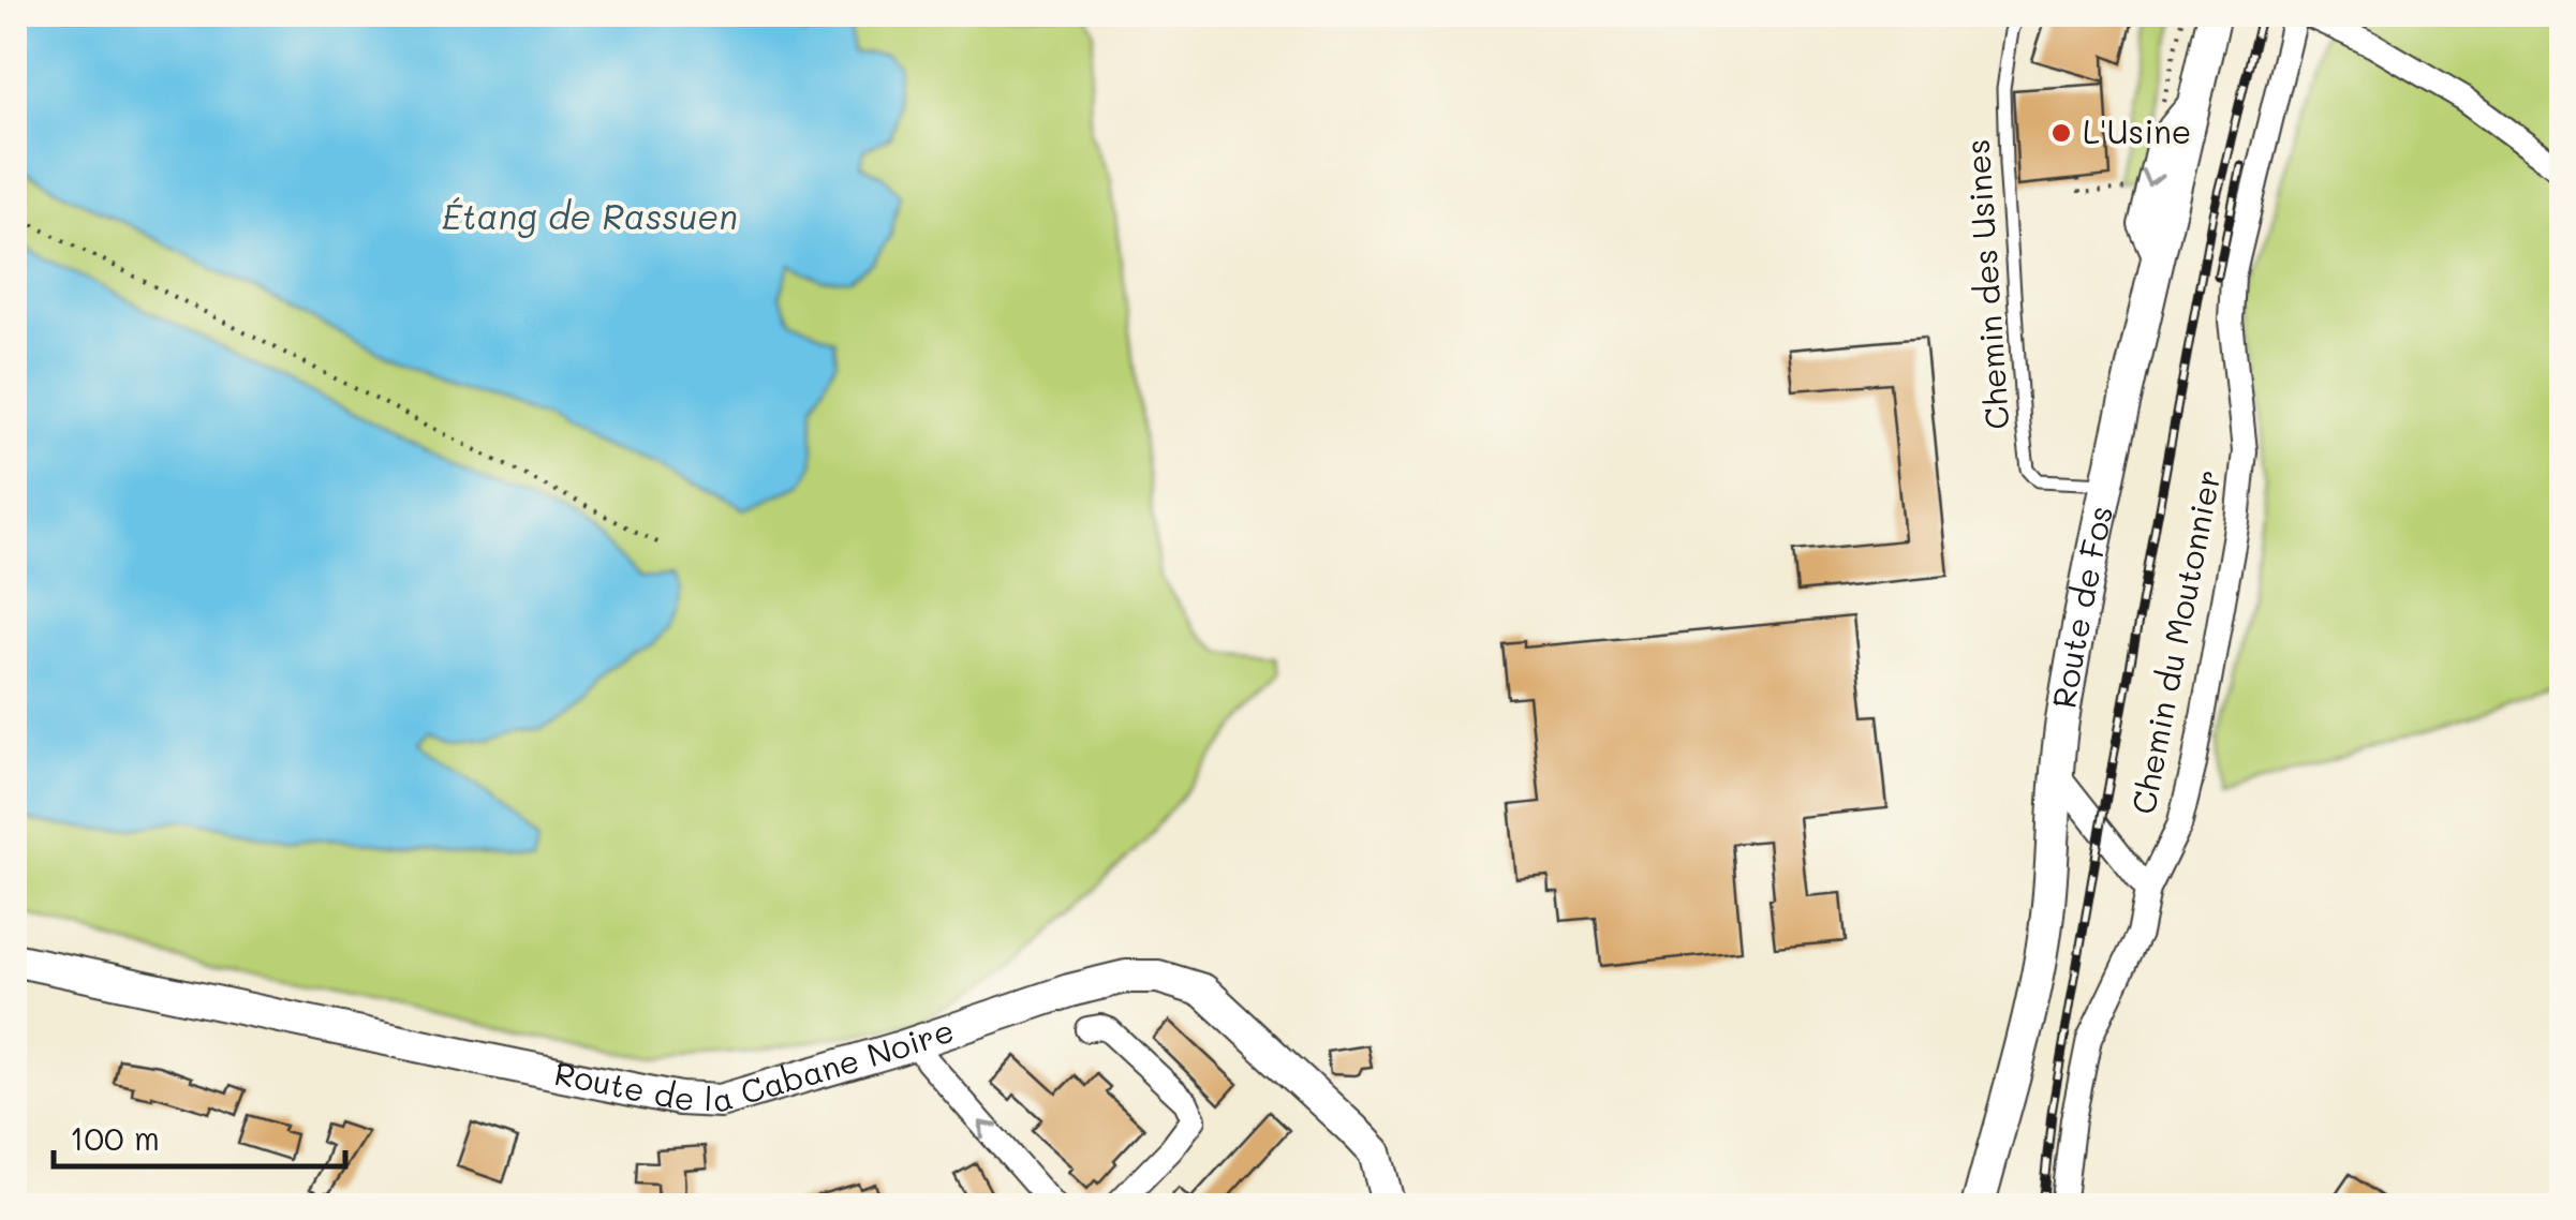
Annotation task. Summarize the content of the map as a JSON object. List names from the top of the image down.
{
  "streets": {
    "street": ["Route de Fos", "Chemin du Moutonnier", "Route de la Cabane Noire"],
    "lane": ["Chemin des Usines"]
  },
  "crossings": [
    ["Chemin des Usines", "Route de Fos"]
  ],
  "water": ["Étang de Rassuen"],
  "places": ["L'Usine"],
  "scale_bar": "100 m"
}
